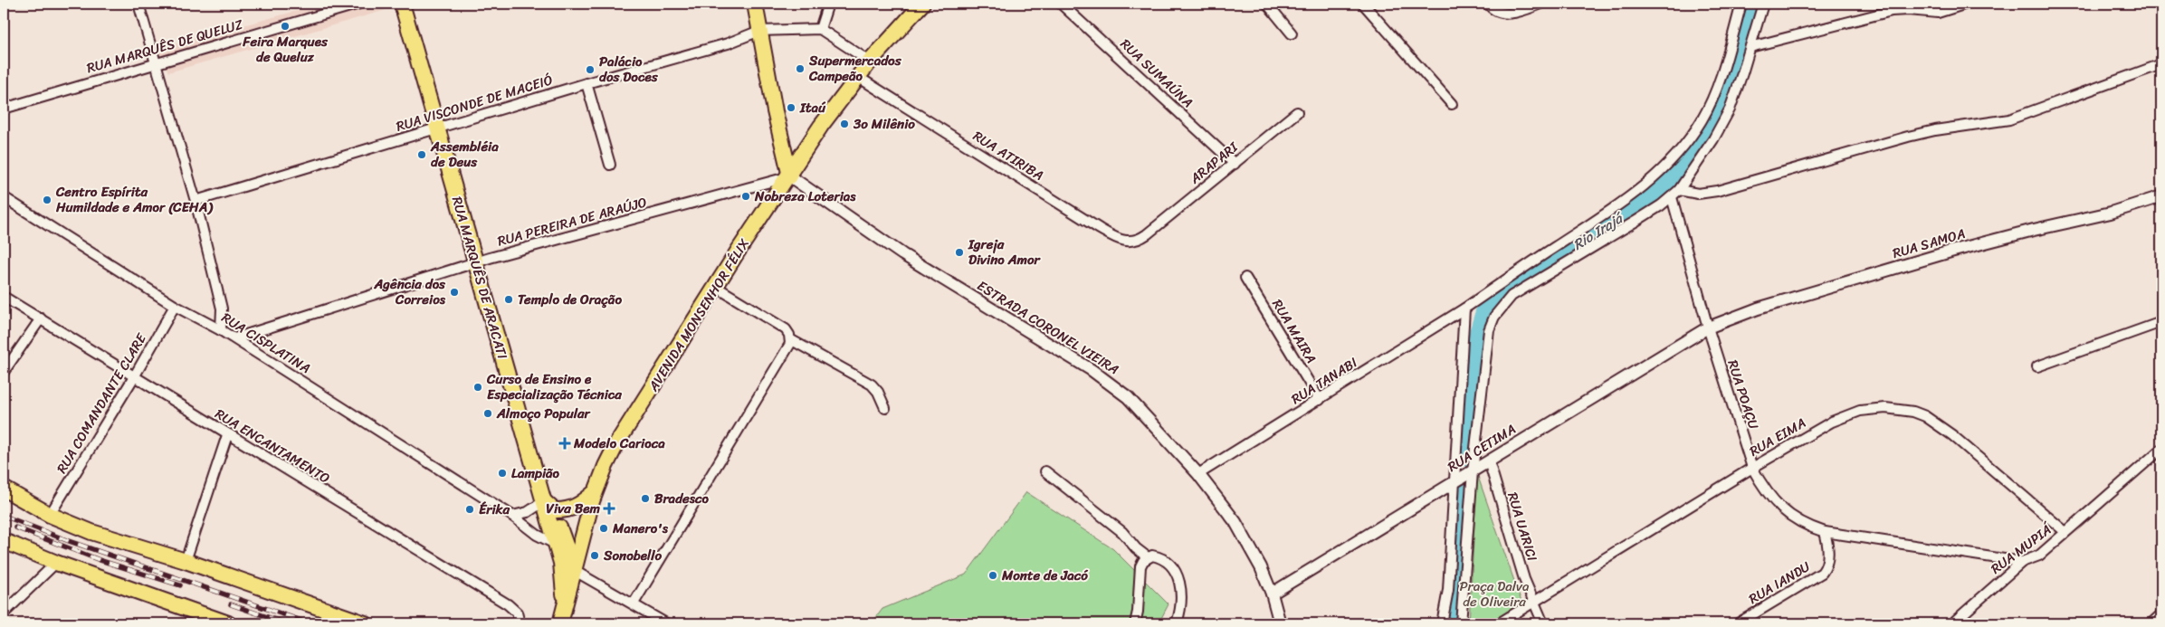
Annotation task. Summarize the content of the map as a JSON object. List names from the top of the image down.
{
  "streets": {
    "main road": ["RUA MARQUÊS DE ARACATI", "AVENIDA MONSENHOR FÉLIX"],
    "street": [
      "RUA MARQUÊS DE QUELUZ",
      "RUA SUMAÚNA",
      "RUA VISCONDE DE MACEIÓ",
      "RUA ATIRIBA",
      "ARAPARI",
      "RUA PEREIRA DE ARAÚJO",
      "RUA SAMOA",
      "ESTRADA CORONEL VIEIRA",
      "RUA MAIRA",
      "RUA CISPLATINA",
      "RUA TANABI",
      "RUA POAÇU",
      "RUA COMANDANTE CLARE",
      "RUA EIMA",
      "RUA ENCANTAMENTO",
      "RUA CETIMA",
      "RUA UARICI",
      "RUA MUPIÁ",
      "RUA IANDU"
    ]
  },
  "crossings": [
    ["RUA SUMAÚNA", "ARAPARI"],
    ["RUA VISCONDE DE MACEIÓ", "RUA MARQUÊS DE ARACATI"],
    ["RUA ATIRIBA", "ARAPARI"],
    ["RUA ATIRIBA", "AVENIDA MONSENHOR FÉLIX"],
    ["RUA PEREIRA DE ARAÚJO", "RUA MARQUÊS DE ARACATI"],
    ["RUA PEREIRA DE ARAÚJO", "AVENIDA MONSENHOR FÉLIX"],
    ["RUA PEREIRA DE ARAÚJO", "ESTRADA CORONEL VIEIRA"],
    ["RUA PEREIRA DE ARAÚJO", "RUA CISPLATINA"],
    ["RUA SAMOA", "RUA POAÇU"],
    ["RUA SAMOA", "RUA CETIMA"],
    ["RUA MARQUÊS DE ARACATI", "AVENIDA MONSENHOR FÉLIX"],
    ["RUA MARQUÊS DE ARACATI", "RUA CISPLATINA"],
    ["AVENIDA MONSENHOR FÉLIX", "ESTRADA CORONEL VIEIRA"],
    ["ESTRADA CORONEL VIEIRA", "RUA TANABI"],
    ["ESTRADA CORONEL VIEIRA", "RUA CETIMA"],
    ["RUA MAIRA", "RUA TANABI"],
    ["RUA CISPLATINA", "RUA COMANDANTE CLARE"],
    ["RUA POAÇU", "RUA EIMA"],
    ["RUA POAÇU", "RUA CETIMA"],
    ["RUA POAÇU", "RUA MUPIÁ"],
    ["RUA POAÇU", "RUA IANDU"],
    ["RUA COMANDANTE CLARE", "RUA ENCANTAMENTO"],
    ["RUA EIMA", "RUA UARICI"],
    ["RUA EIMA", "RUA MUPIÁ"],
    ["RUA CETIMA", "RUA UARICI"]
  ],
  "water": ["Rio Irajá"],
  "parks": ["Praça Dalva de Oliveira"],
  "places": {
    "other": [
      "Feira Marques de Queluz",
      "Supermercados Campeão",
      "Palácio dos Doces",
      "Itaú",
      "3o Milênio",
      "Assembléia de Deus",
      "Nobreza Loterias",
      "Centro Espírita Humildade e Amor (CEHA)",
      "Igreja Divino Amor",
      "Agência dos Correios",
      "Templo de Oração",
      "Curso de Ensino e Especialização Técnica",
      "Almoço Popular",
      "Lampião",
      "Bradesco",
      "Érika",
      "Manero's",
      "Sonobello",
      "Monte de Jacó"
    ],
    "health": ["Modelo Carioca", "Viva Bem"]
  }
}
